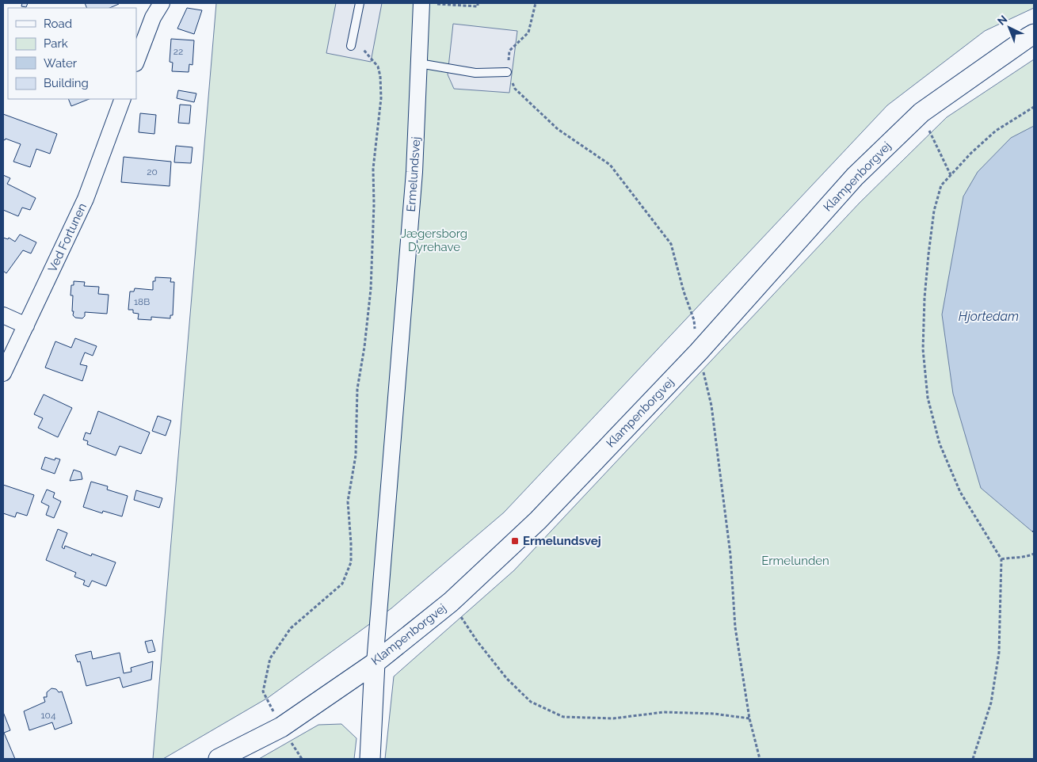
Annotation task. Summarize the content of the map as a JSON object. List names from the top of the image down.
{
  "streets": {
    "street": ["Ermelundsvej", "Klampenborgvej", "Ved Fortunen"]
  },
  "crossings": [
    ["Ermelundsvej", "Klampenborgvej"]
  ],
  "water": ["Hjortedam"],
  "parks": ["Jægersborg Dyrehave", "Ermelunden"],
  "places": {
    "transit": ["Ermelundsvej"]
  },
  "house_numbers": [
    "22",
    "20",
    "18B",
    "104"
  ],
  "legend": [
    "Road",
    "Park",
    "Water",
    "Building"
  ],
  "north": "top left"
}
